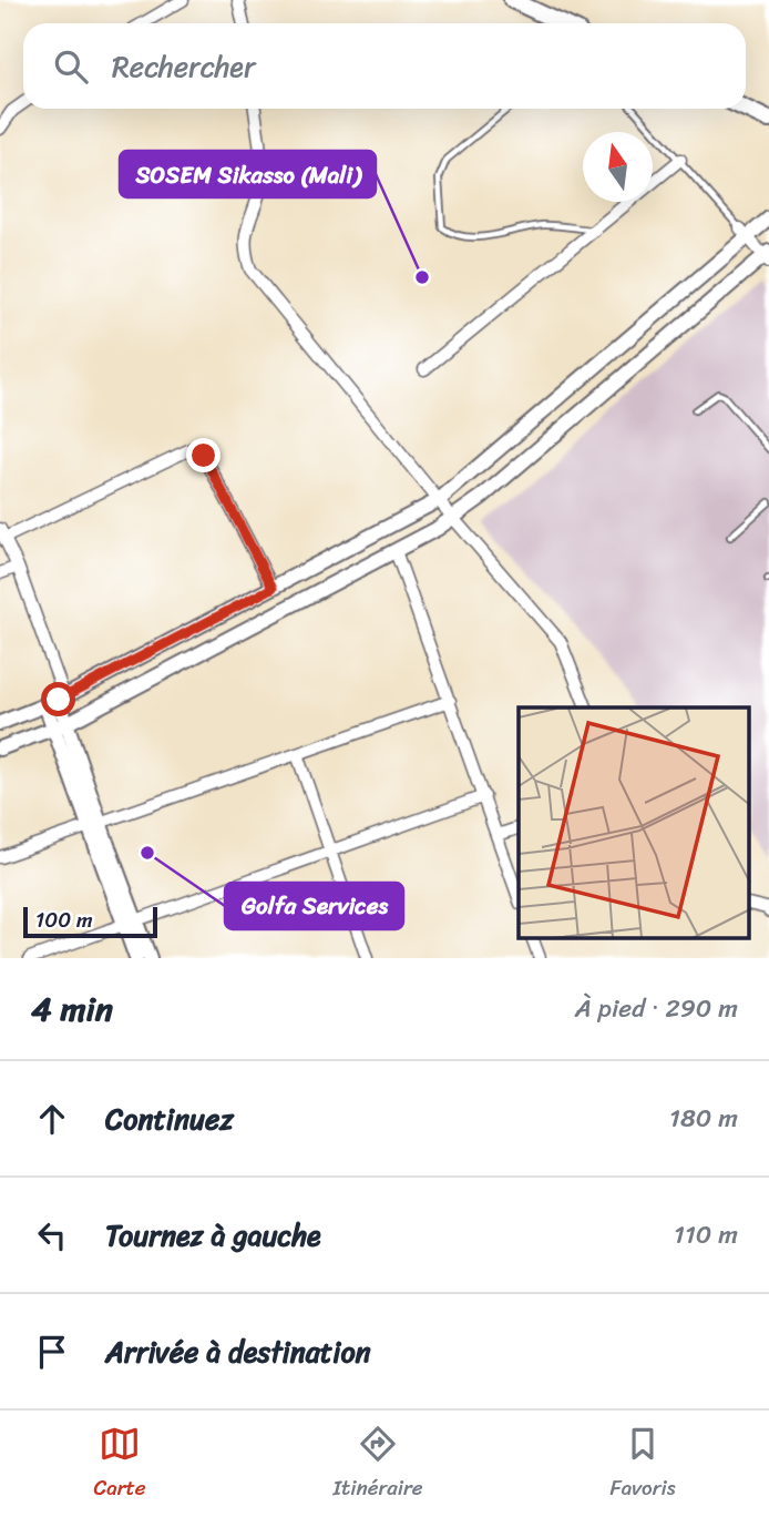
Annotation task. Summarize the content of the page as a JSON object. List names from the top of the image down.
{
  "places": ["SOSEM Sikasso (Mali)", "Golfa Services"],
  "scale_bar": "100 m",
  "north": "top",
  "page": {
    "search": "Rechercher",
    "scale": "100 m",
    "heading": ["4 min", "À pied · 290 m"],
    "list": [
      ["Continuez", "180 m"],
      ["Tournez à gauche", "110 m"],
      "Arrivée à destination"
    ],
    "nav": ["Carte", "Itinéraire", "Favoris"]
  }
}
